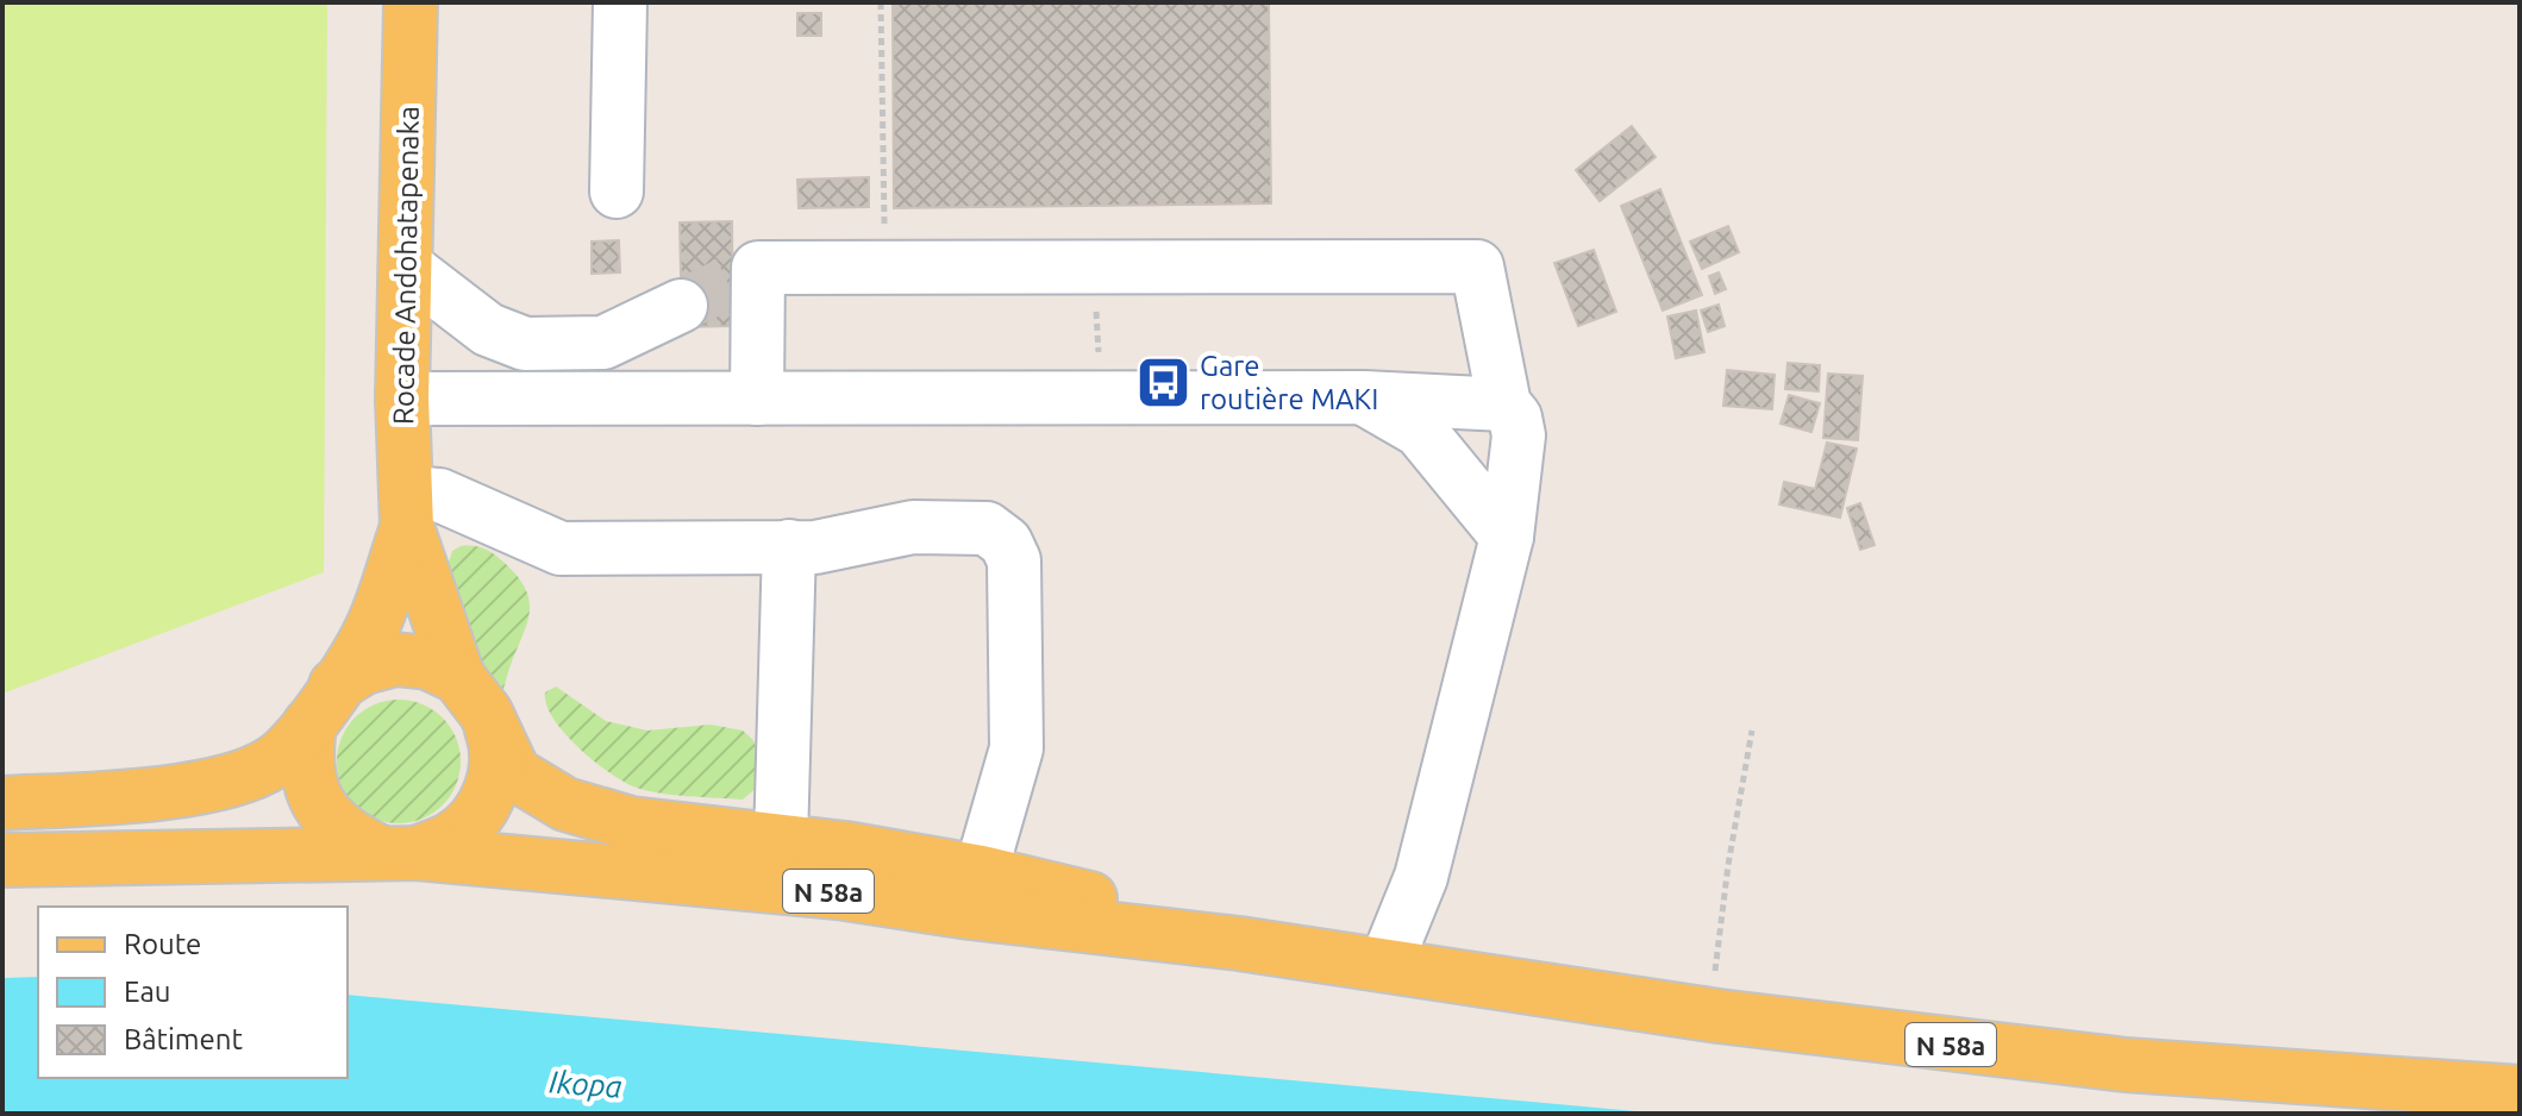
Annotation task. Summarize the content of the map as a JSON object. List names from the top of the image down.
{
  "streets": {
    "main road": ["Rocade Andohatapenaka", "N 58a"]
  },
  "water": ["Ikopa"],
  "places": {
    "bus stop": ["Gare routière MAKI"]
  },
  "legend": ["Route", "Eau", "Bâtiment"]
}
